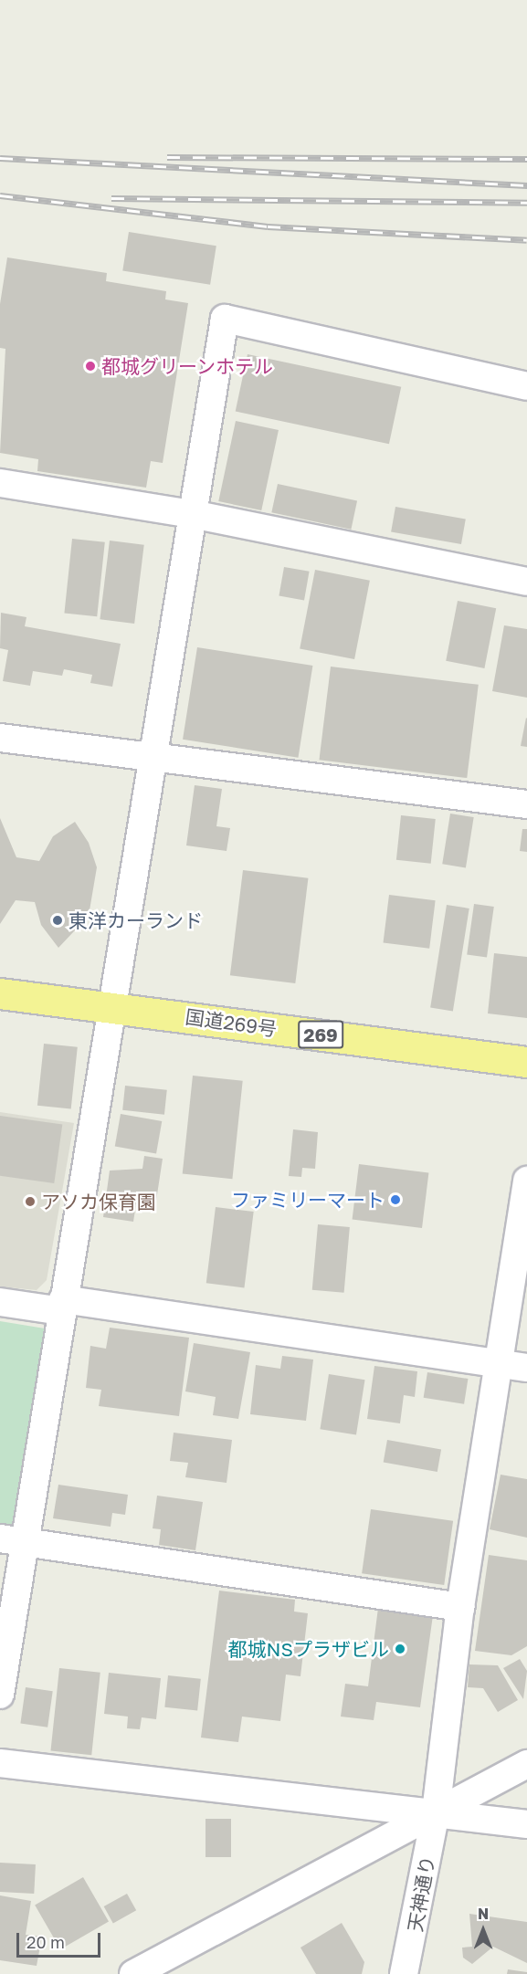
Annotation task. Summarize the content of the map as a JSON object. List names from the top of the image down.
{
  "streets": {
    "highway": ["国道269号", "269"],
    "street": ["天神通り"]
  },
  "places": [
    "都城グリーンホテル",
    "東洋カーランド",
    "ファミリーマート",
    "アソカ保育園",
    "都城NSプラザビル"
  ],
  "scale_bar": "20 m",
  "north": "top"
}
